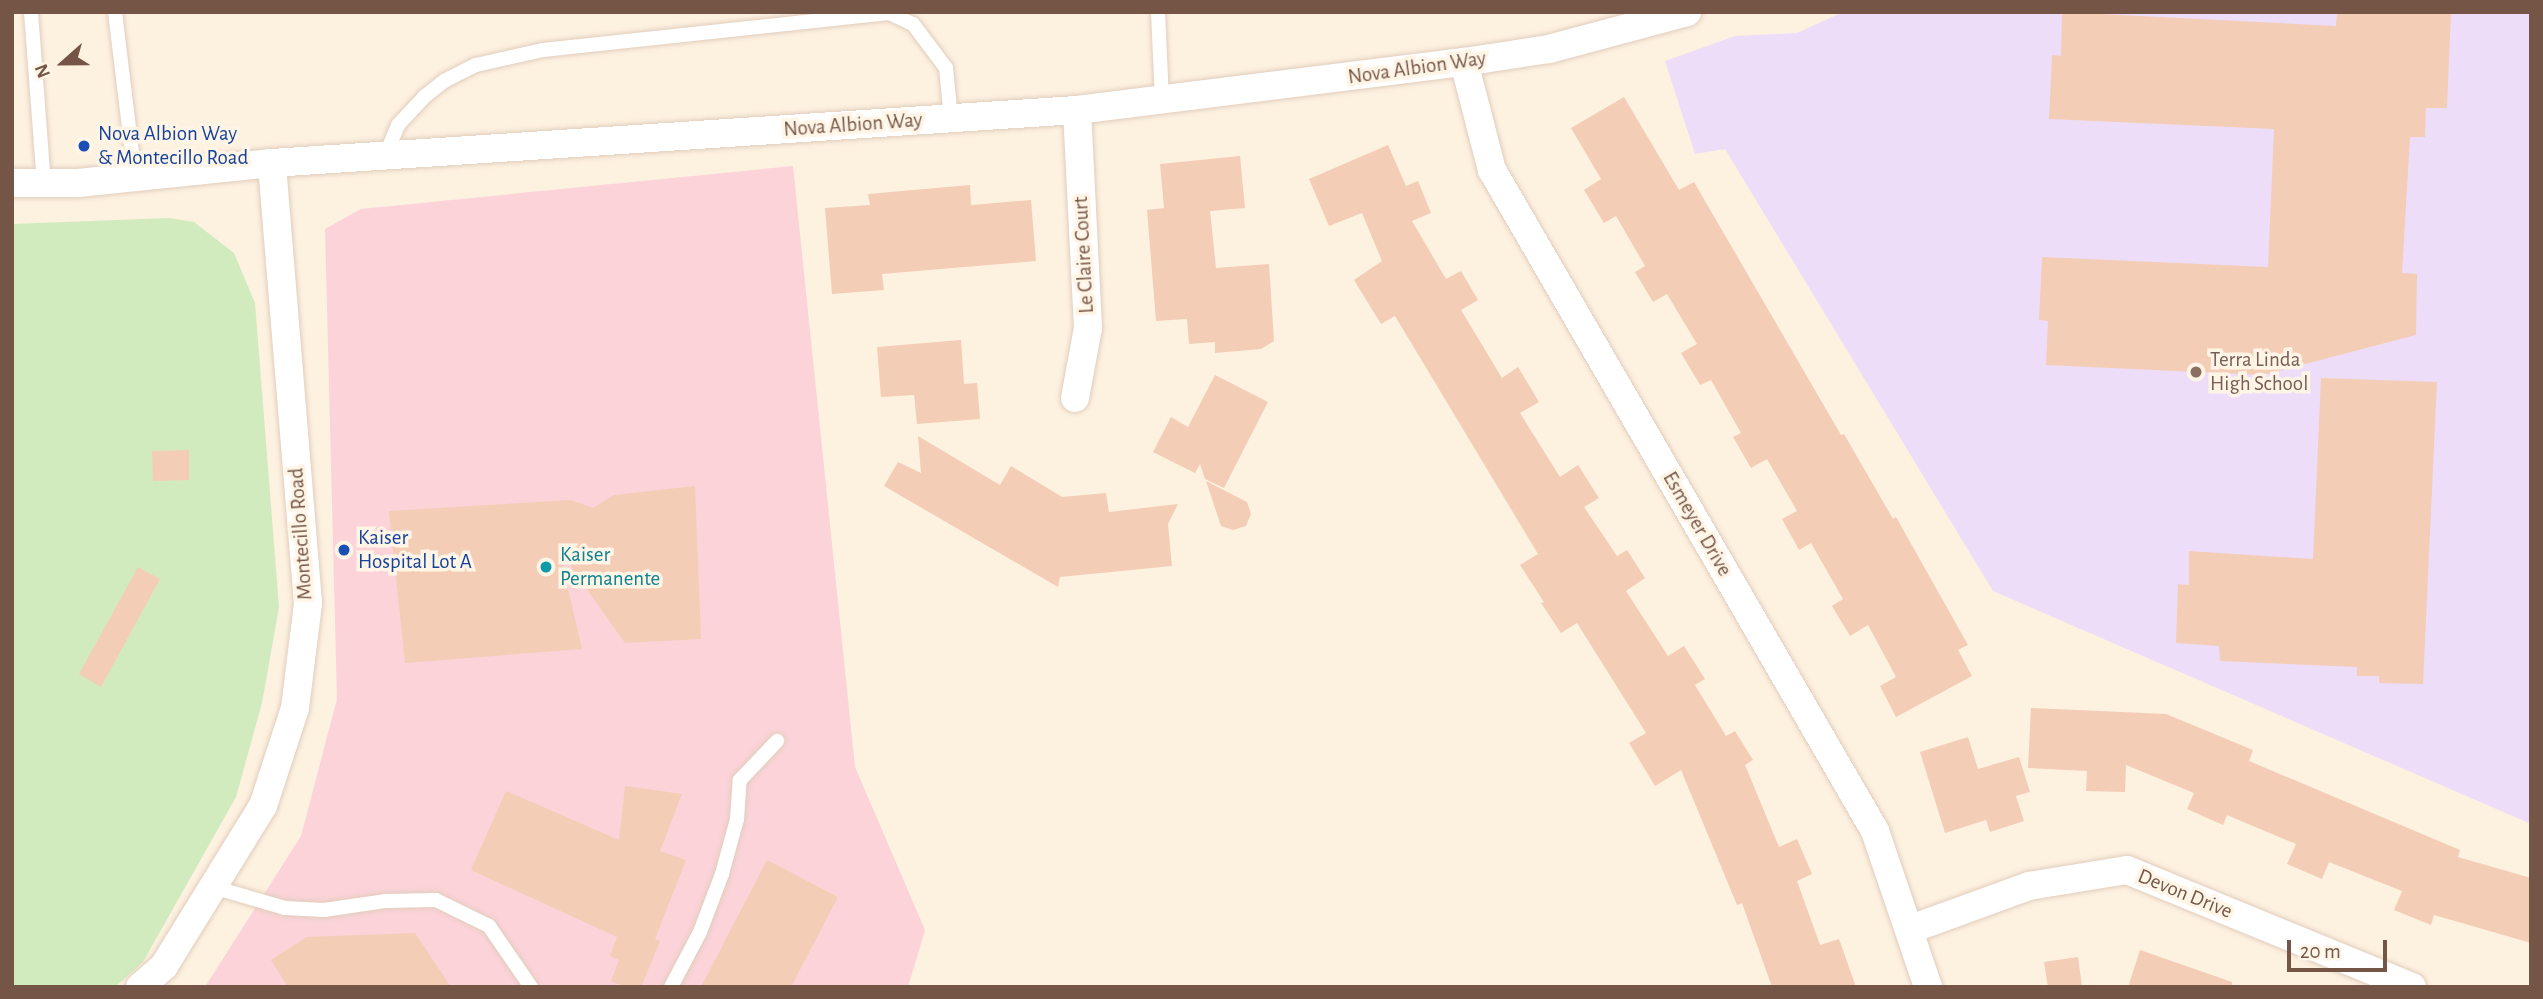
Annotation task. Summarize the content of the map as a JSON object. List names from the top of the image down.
{
  "streets": {
    "street": [
      "Nova Albion Way",
      "Le Claire Court",
      "Esmeyer Drive",
      "Montecillo Road",
      "Devon Drive"
    ]
  },
  "crossings": [
    ["Nova Albion Way", "Le Claire Court"],
    ["Nova Albion Way", "Esmeyer Drive"],
    ["Nova Albion Way", "Montecillo Road"],
    ["Esmeyer Drive", "Devon Drive"]
  ],
  "places": [
    "Nova Albion Way & Montecillo Road",
    "Terra Linda High School",
    "Kaiser Hospital Lot A",
    "Kaiser Permanente"
  ],
  "scale_bar": "20 m",
  "north": "left"
}
